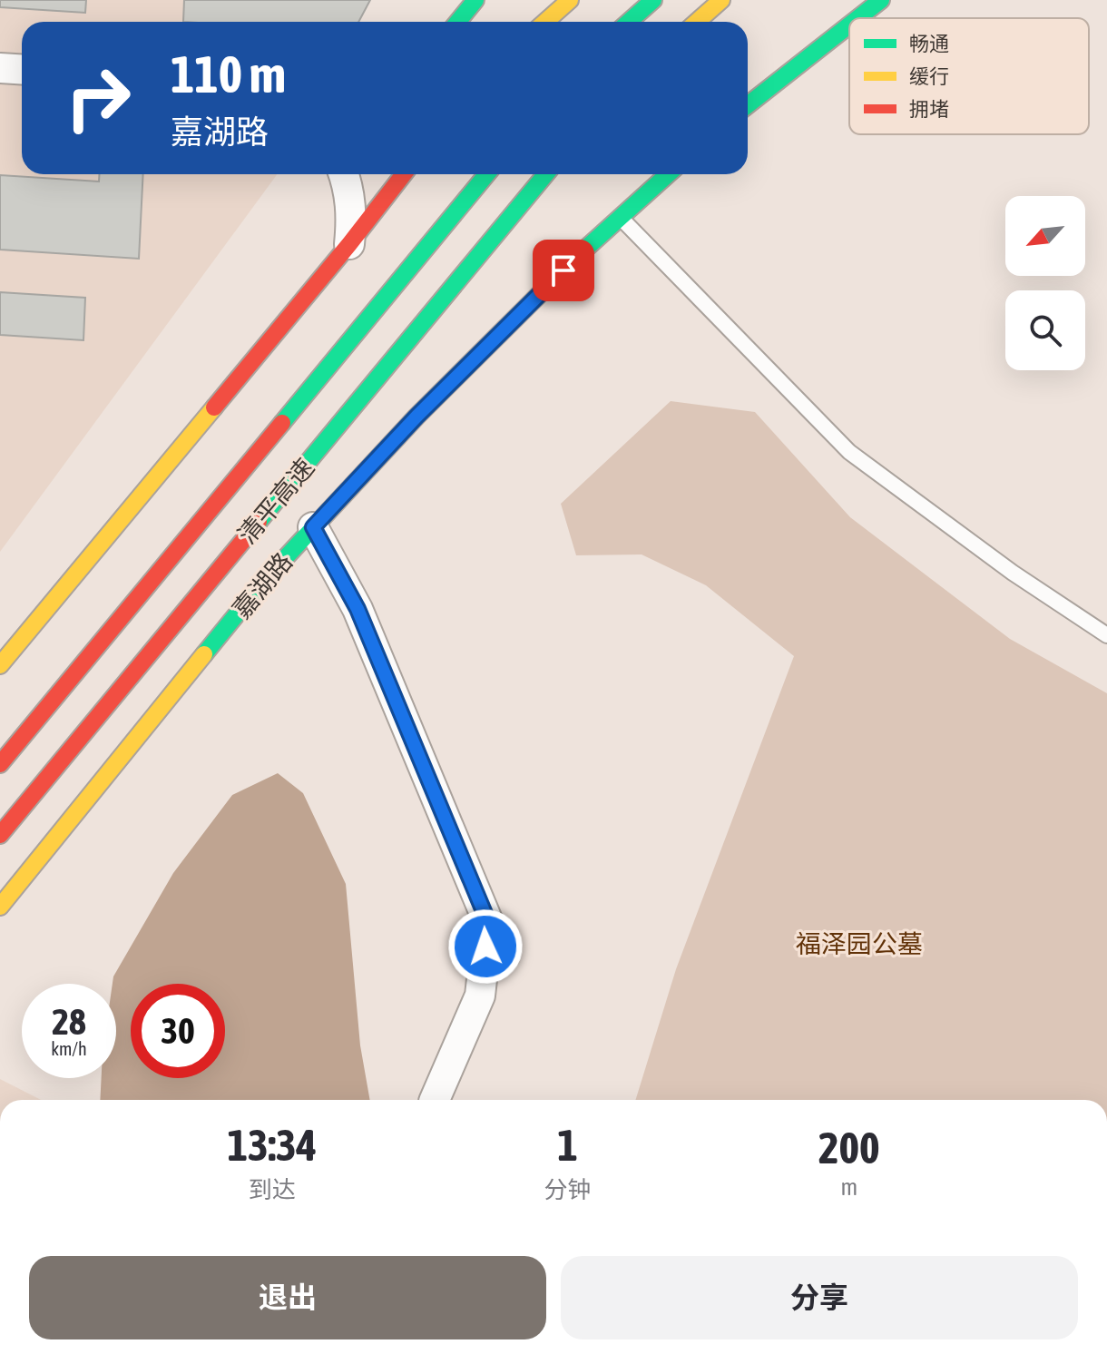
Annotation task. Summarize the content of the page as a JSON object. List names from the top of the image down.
{
  "streets": {
    "main road": ["清平高速", "嘉湖路"]
  },
  "parks": ["福泽园公墓"],
  "legend": ["畅通", "缓行", "拥堵"],
  "north": "bottom left",
  "page": {
    "turn": ["110 m", "嘉湖路"],
    "speed": "28 km/h",
    "limit": "30",
    "eta": [
      "13:34",
      "到达",
      "1",
      "分钟",
      "200",
      "m"
    ],
    "buttons": ["退出", "分享"]
  }
}
